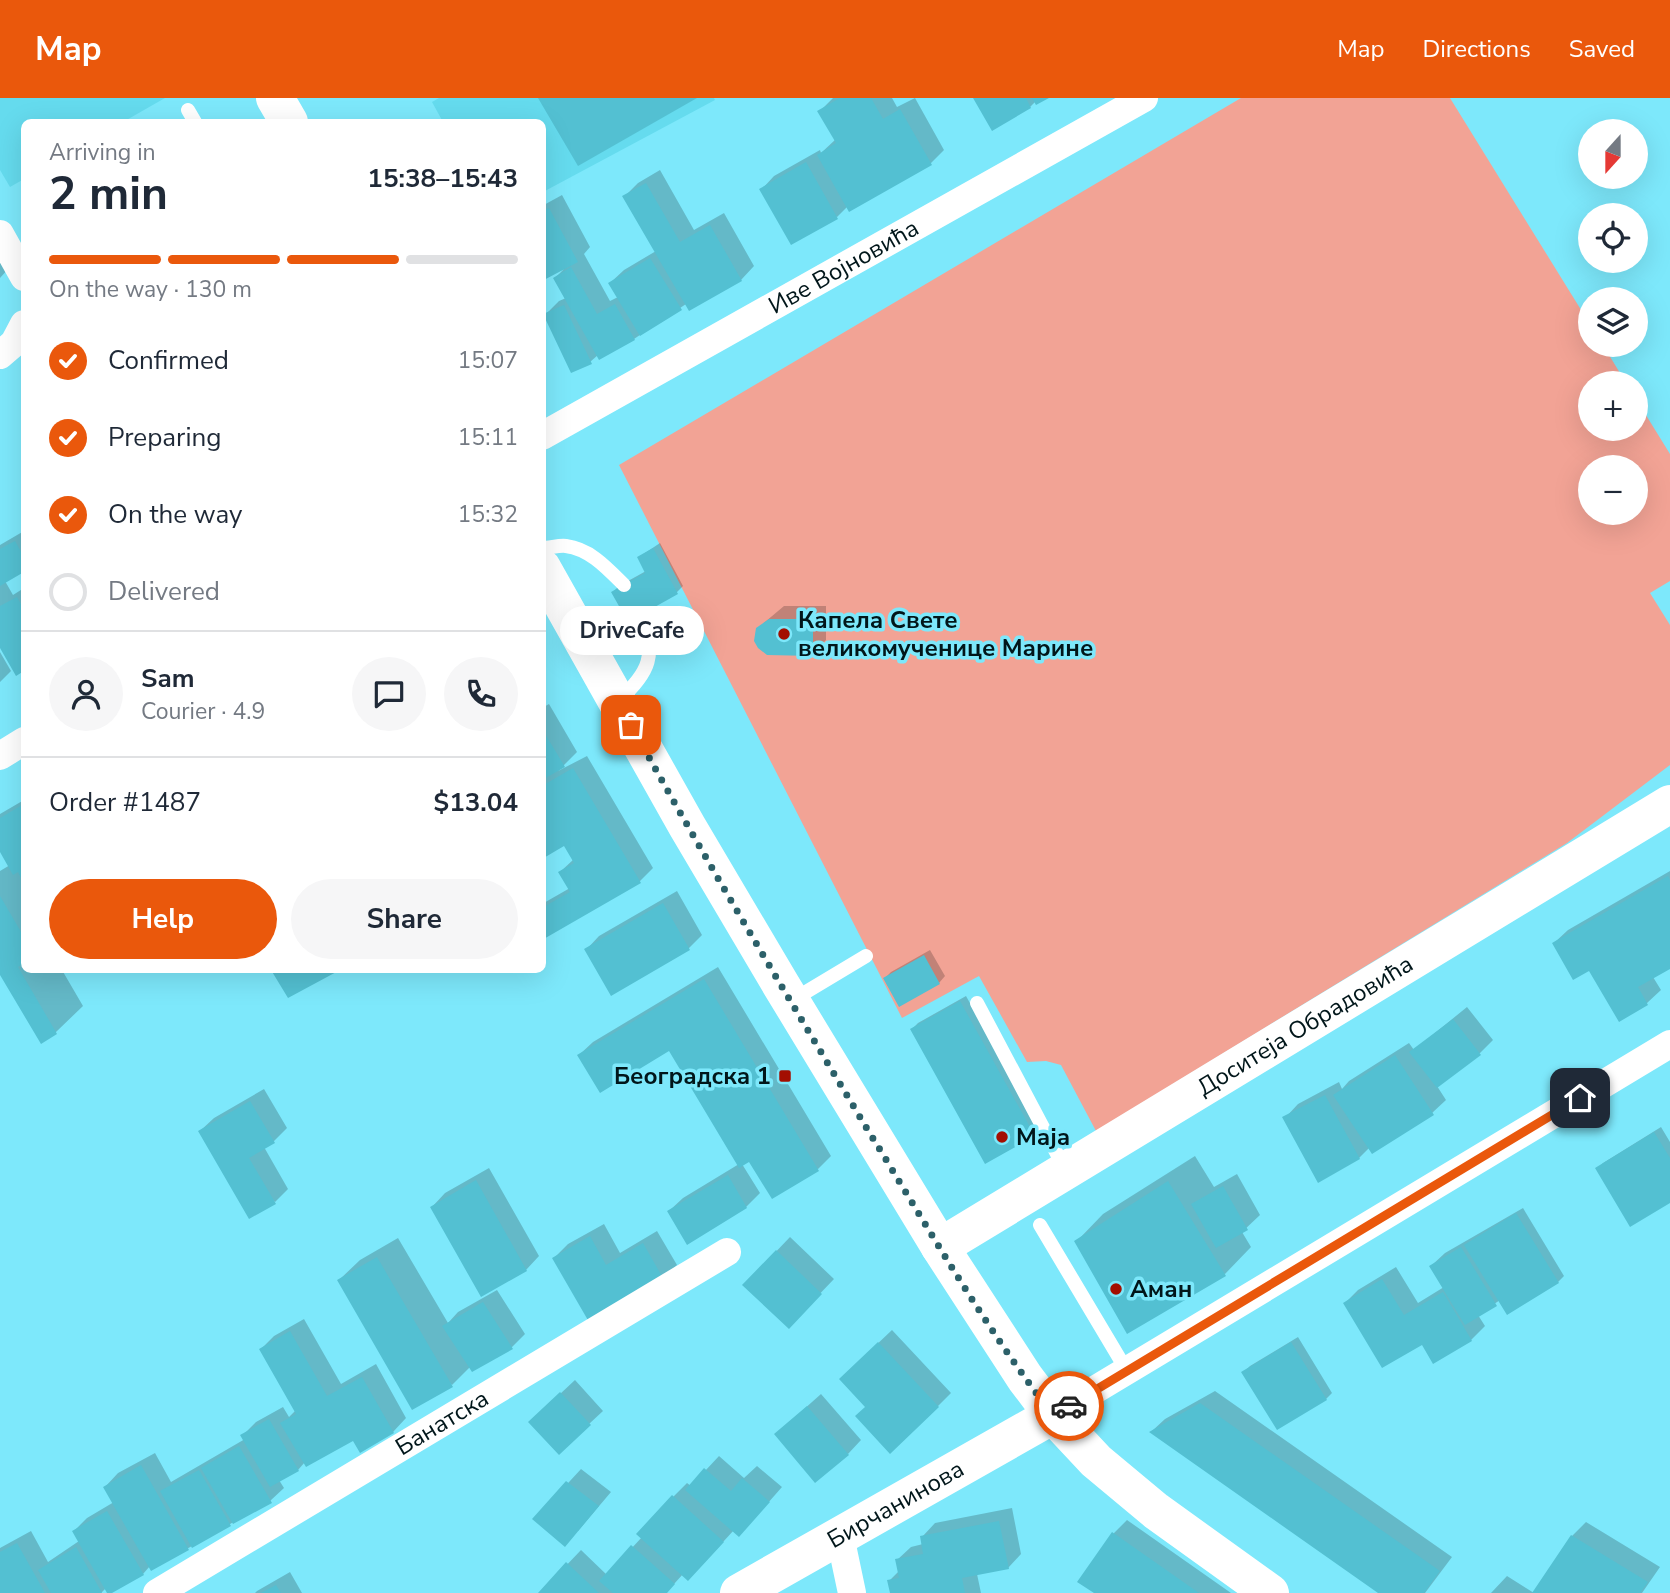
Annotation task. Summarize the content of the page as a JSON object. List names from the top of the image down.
{
  "streets": {
    "main road": ["Доситеја Обрадовића", "Бирчанинова"],
    "street": ["Иве Војновића", "Банатска"]
  },
  "places": {
    "other": [
      "Капела Свете великомученице Марине",
      "DriveCafe",
      "Маја",
      "Аман"
    ],
    "transit": ["Београдска 1"]
  },
  "north": "bottom",
  "page": {
    "header": "Map",
    "nav": ["Map", "Directions", "Saved"],
    "map_buttons": ["+", "−"],
    "heading": ["2 min", "Arriving in", "15:38–15:43"],
    "panel": [
      "Sam",
      "Courier · 4.9",
      "Order #1487",
      "$13.04"
    ],
    "bar": "On the way · 130 m",
    "list": [
      ["Confirmed", "15:07"],
      ["Preparing", "15:11"],
      ["On the way", "15:32"],
      "Delivered"
    ],
    "bubble": "DriveCafe",
    "buttons": ["Help", "Share"]
  }
}
